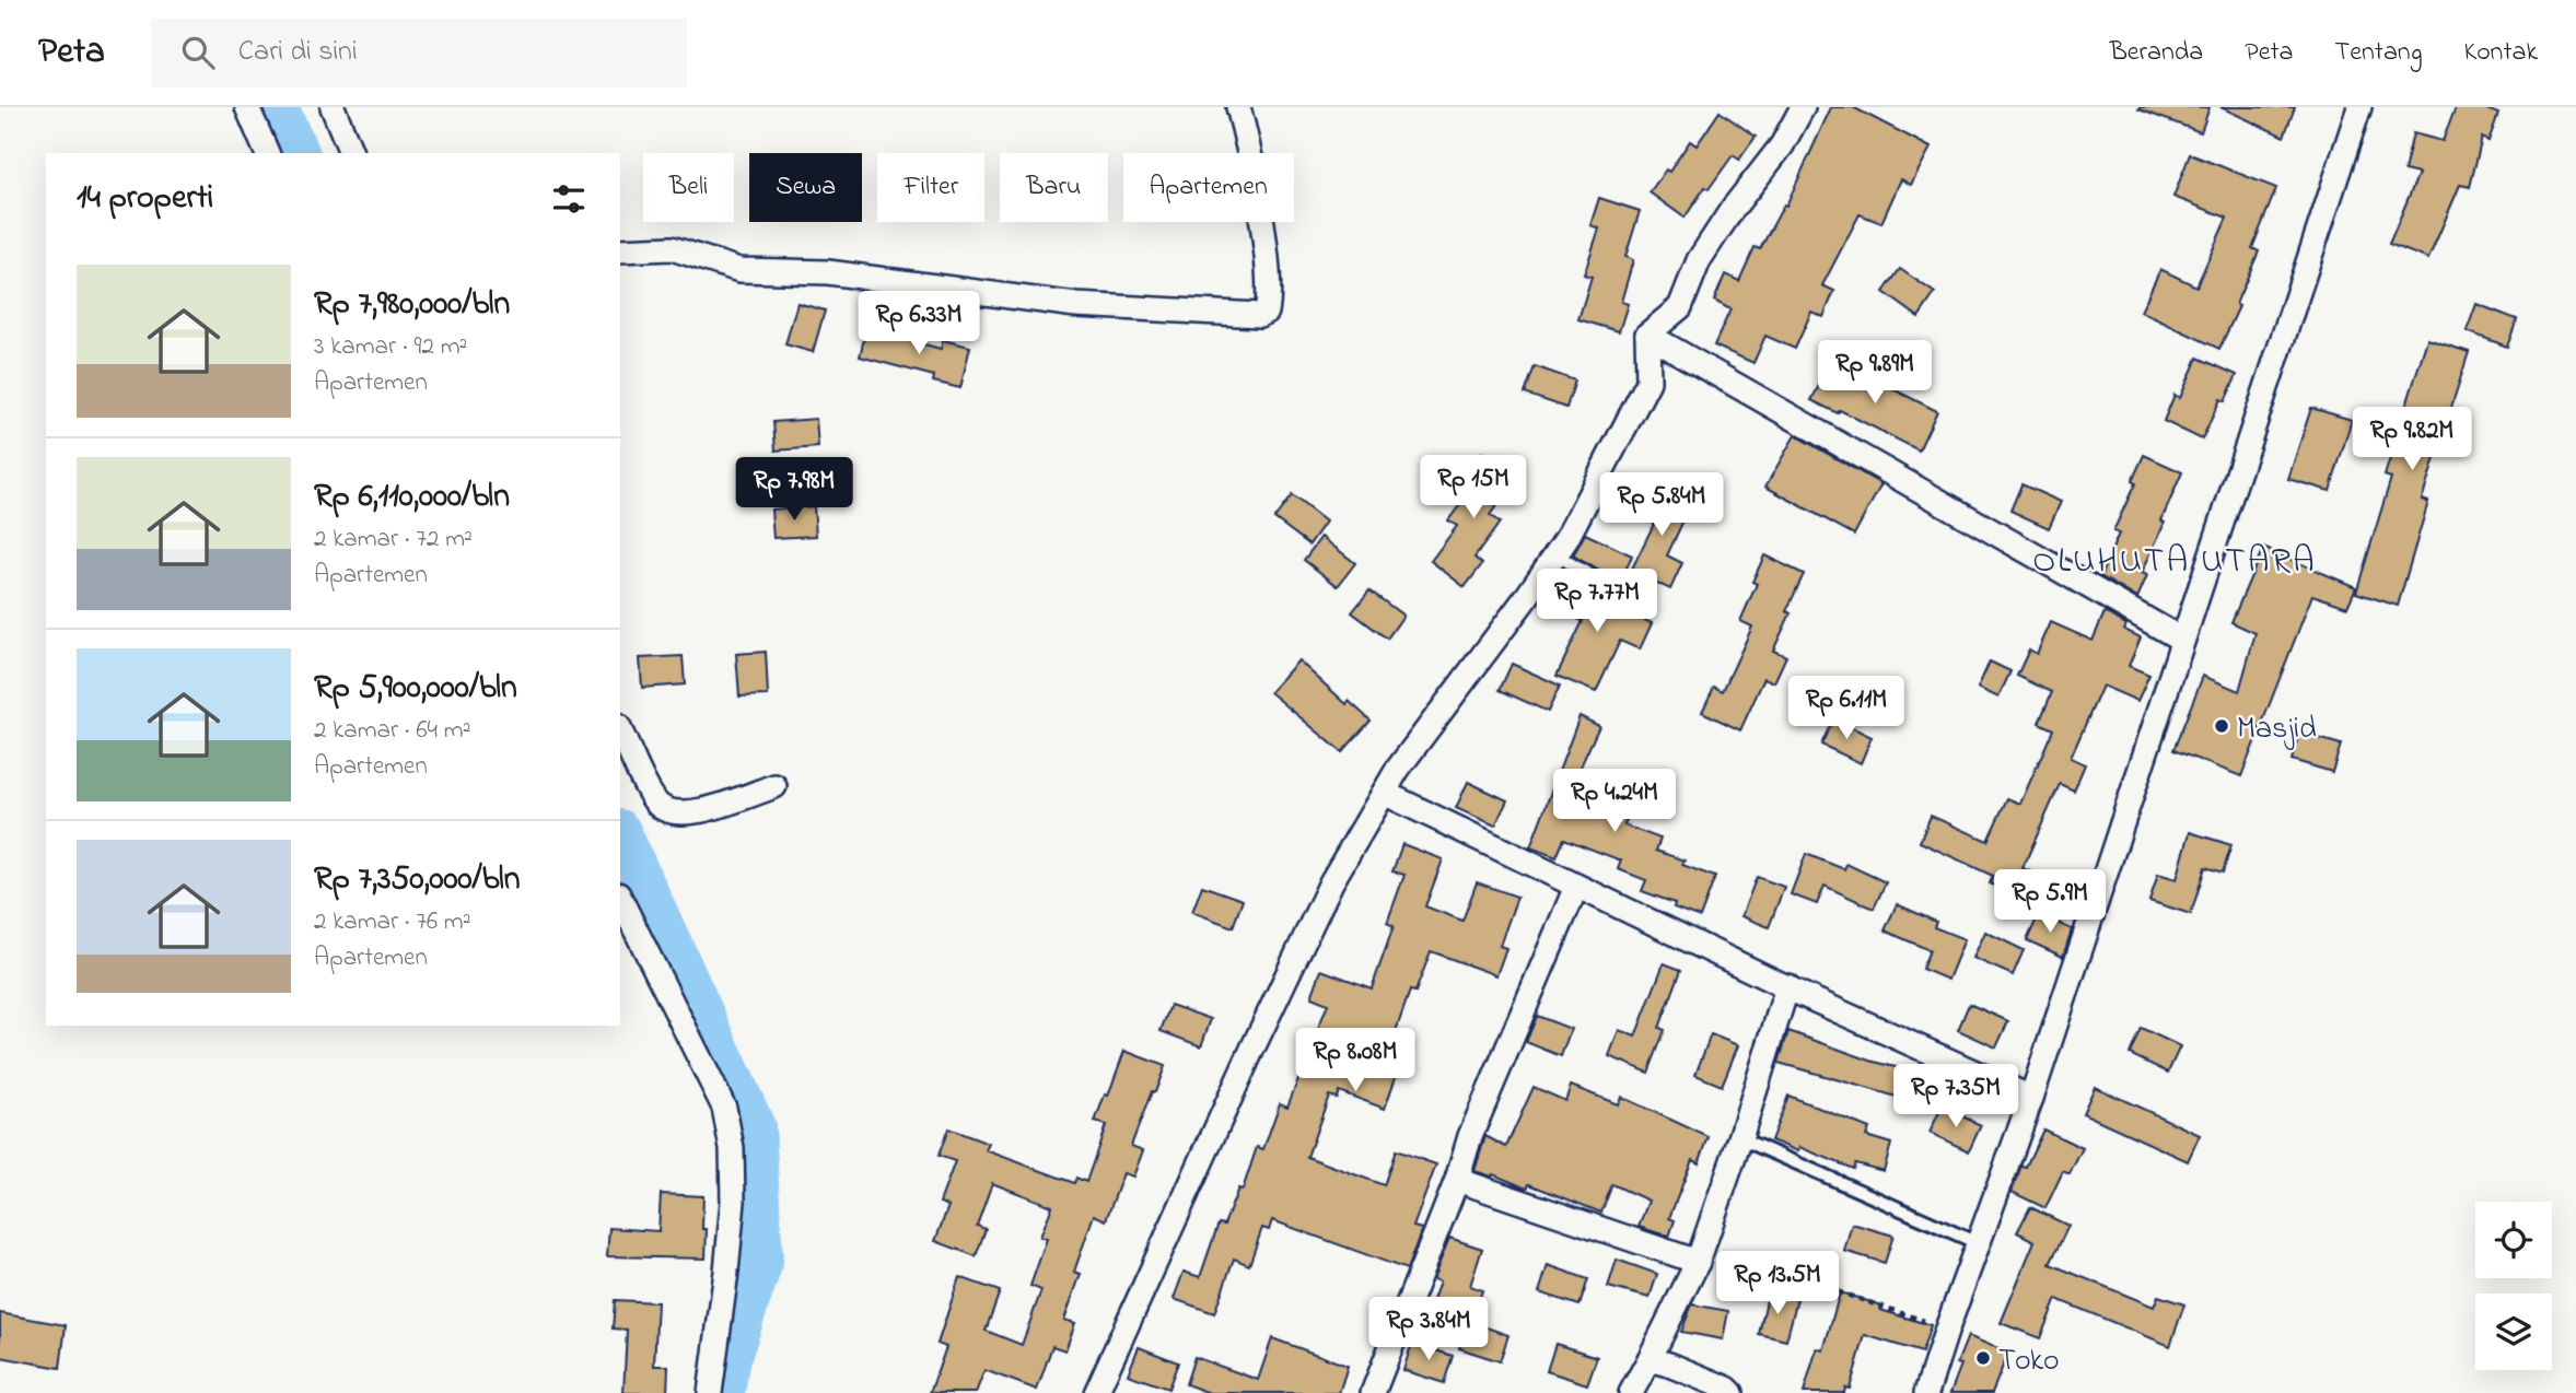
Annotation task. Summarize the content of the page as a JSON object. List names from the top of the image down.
{
  "districts": ["OLUHUTA UTARA"],
  "places": ["Masjid", "Toko"],
  "page": {
    "header": "Peta",
    "search": "Cari di sini",
    "nav": [
      "Beranda",
      "Peta",
      "Tentang",
      "Kontak"
    ],
    "chip": [
      "Beli",
      "Sewa",
      "Filter",
      "Baru",
      "Apartemen"
    ],
    "heading": "14 properti",
    "list": [
      {
        "name": "Rp 7,980,000/bln",
        "note": "3 kamar · 92 m² · Apartemen"
      },
      {
        "name": "Rp 6,110,000/bln",
        "note": "2 kamar · 72 m² · Apartemen"
      },
      {
        "name": "Rp 5,900,000/bln",
        "note": "2 kamar · 64 m² · Apartemen"
      },
      {
        "name": "Rp 7,350,000/bln",
        "note": "2 kamar · 76 m² · Apartemen"
      }
    ],
    "price": [
      "Rp 6.33M",
      "Rp 9.89M",
      "Rp 9.82M",
      "Rp 15M",
      "Rp 7.98M",
      "Rp 5.84M",
      "Rp 7.77M",
      "Rp 6.11M",
      "Rp 4.24M",
      "Rp 5.9M",
      "Rp 8.08M",
      "Rp 7.35M",
      "Rp 13.5M",
      "Rp 3.84M"
    ]
  }
}
